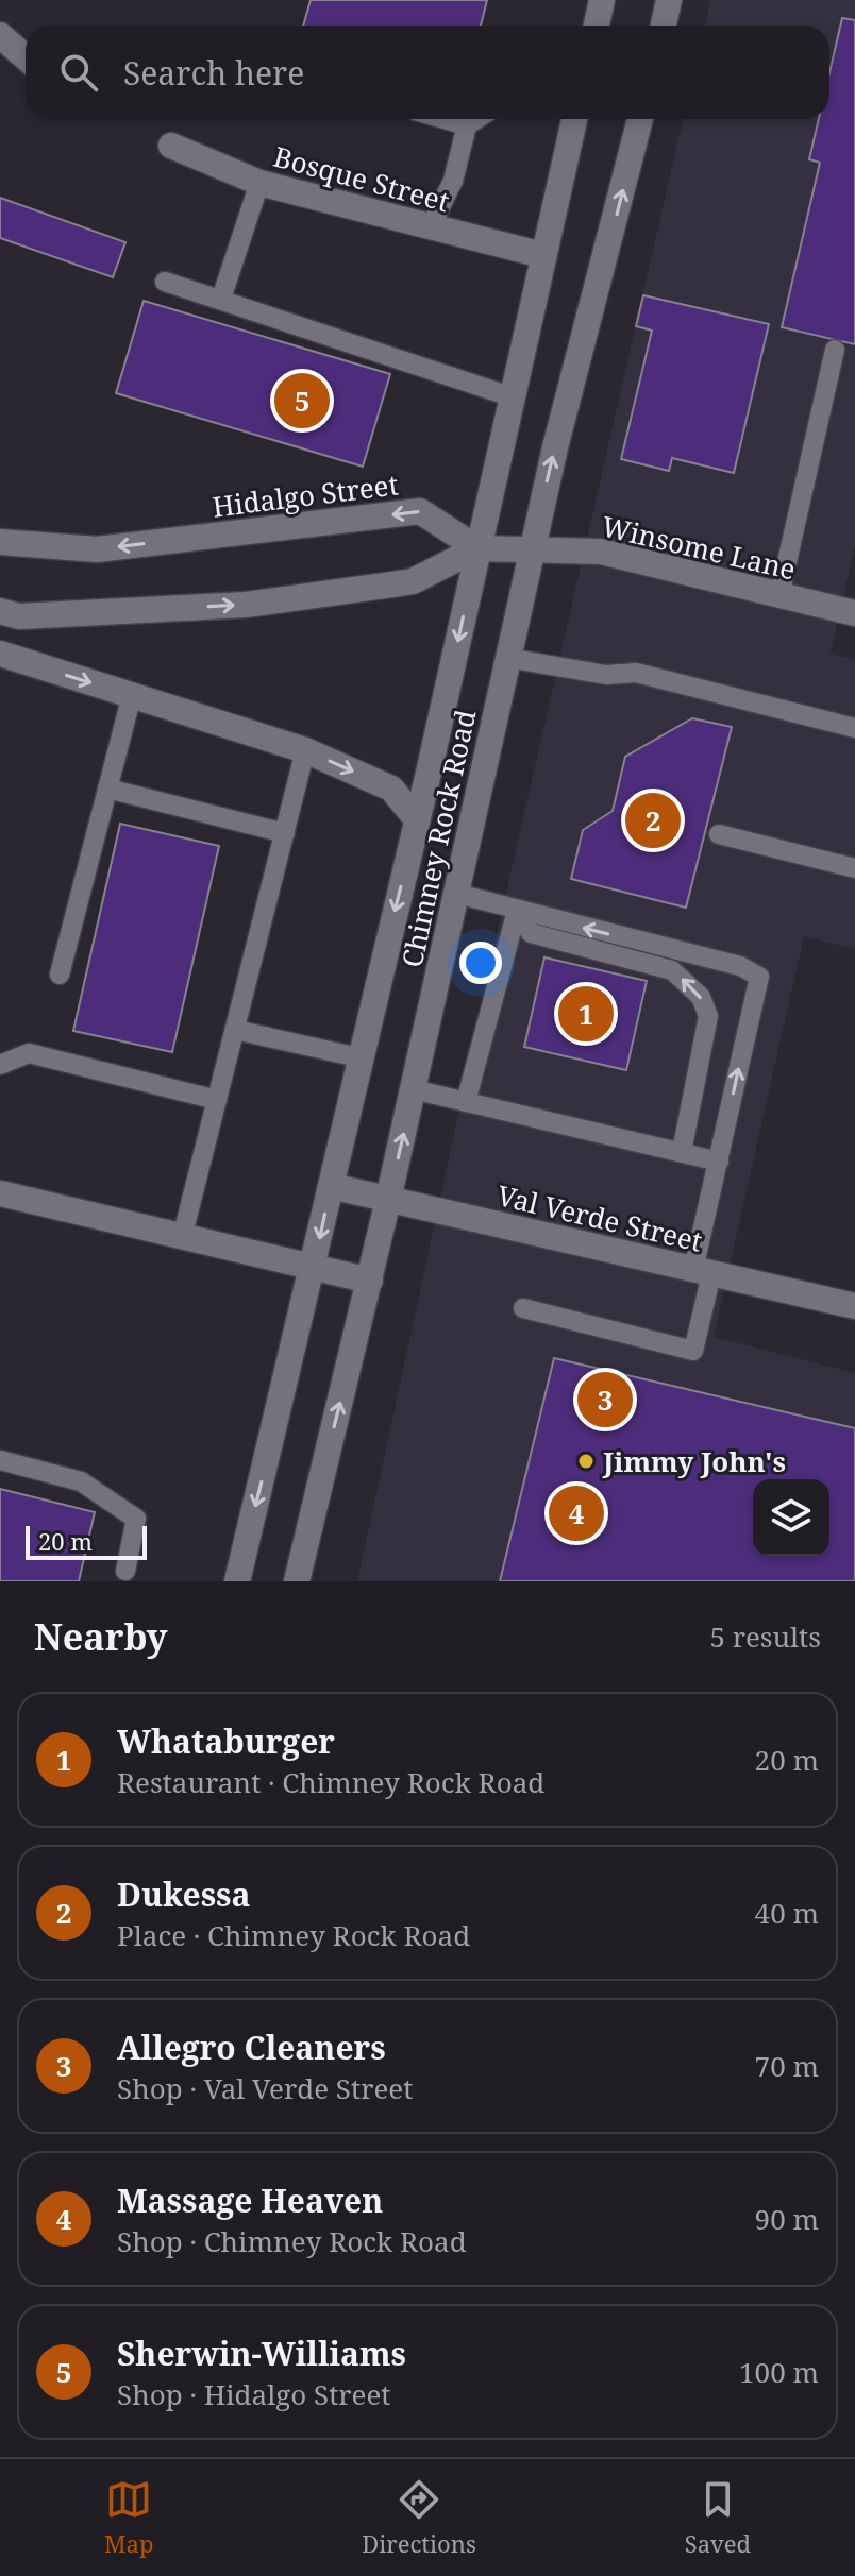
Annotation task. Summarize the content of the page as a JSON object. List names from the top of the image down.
{
  "streets": {
    "street": [
      "Bosque Street",
      "Hidalgo Street",
      "Winsome Lane",
      "Chimney Rock Road",
      "Val Verde Street"
    ]
  },
  "crossings": [
    ["Bosque Street", "Chimney Rock Road"],
    ["Hidalgo Street", "Winsome Lane"],
    ["Hidalgo Street", "Chimney Rock Road"],
    ["Winsome Lane", "Chimney Rock Road"],
    ["Chimney Rock Road", "Val Verde Street"]
  ],
  "places": ["Jimmy John's"],
  "scale_bar": "20 m",
  "page": {
    "search": "Search here",
    "pins": [
      "5",
      "2",
      "1",
      "3",
      "4"
    ],
    "scale": "20 m",
    "heading": ["Nearby", "5 results"],
    "list": [
      {
        "mark": "1",
        "name": "Whataburger",
        "note": "Restaurant · Chimney Rock Road",
        "value": "20 m"
      },
      {
        "mark": "2",
        "name": "Dukessa",
        "note": "Place · Chimney Rock Road",
        "value": "40 m"
      },
      {
        "mark": "3",
        "name": "Allegro Cleaners",
        "note": "Shop · Val Verde Street",
        "value": "70 m"
      },
      {
        "mark": "4",
        "name": "Massage Heaven",
        "note": "Shop · Chimney Rock Road",
        "value": "90 m"
      },
      {
        "mark": "5",
        "name": "Sherwin-Williams",
        "note": "Shop · Hidalgo Street",
        "value": "100 m"
      }
    ],
    "nav": ["Map", "Directions", "Saved"]
  }
}
